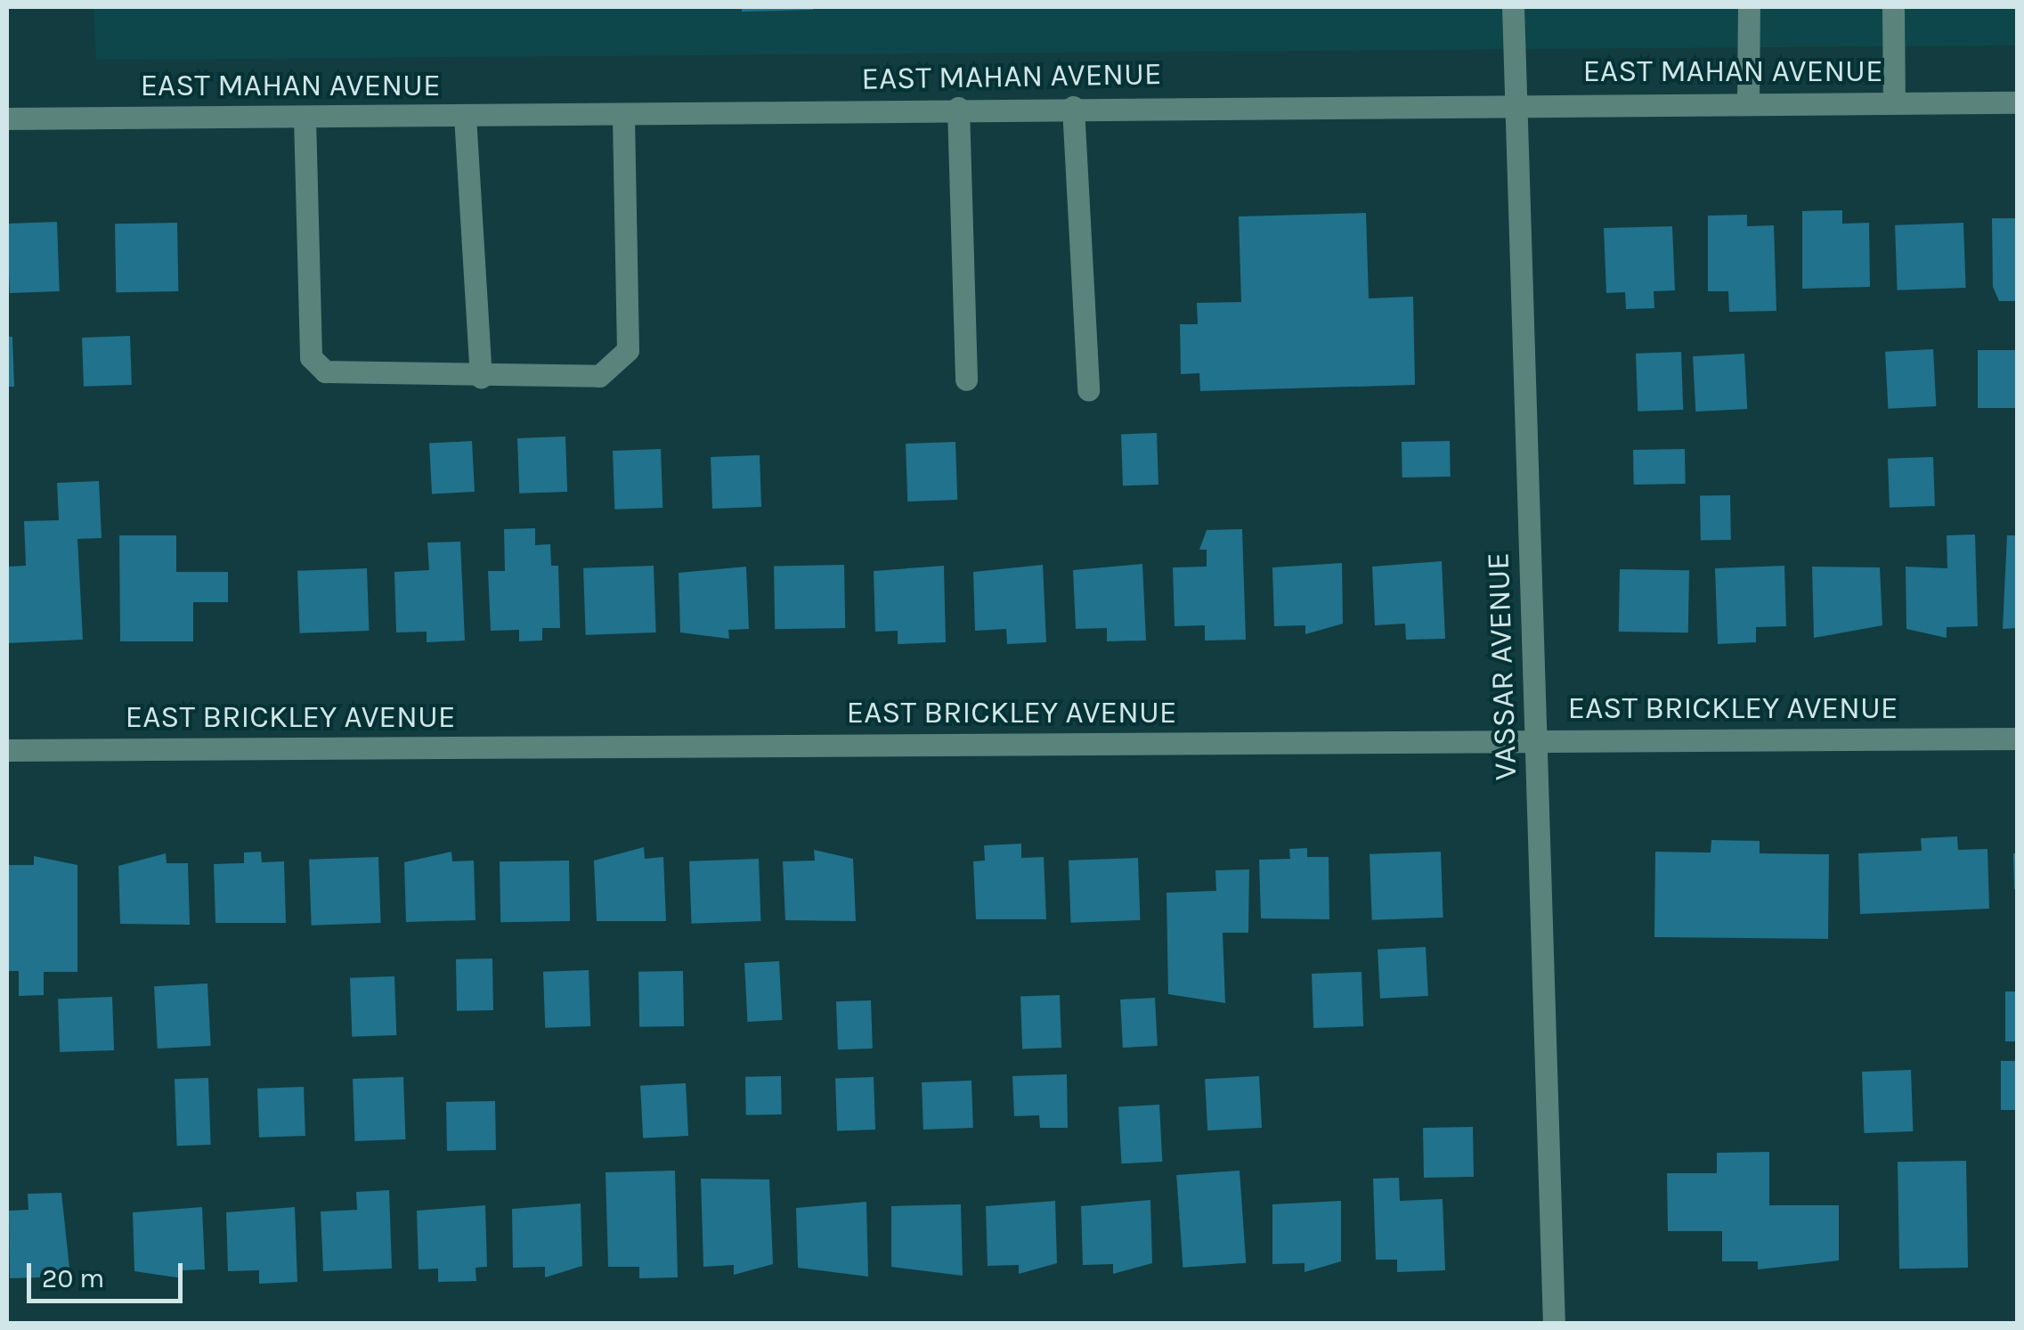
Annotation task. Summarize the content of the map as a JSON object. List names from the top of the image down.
{
  "streets": {
    "street": ["EAST MAHAN AVENUE", "VASSAR AVENUE", "EAST BRICKLEY AVENUE"]
  },
  "crossings": [
    ["EAST MAHAN AVENUE", "VASSAR AVENUE"],
    ["VASSAR AVENUE", "EAST BRICKLEY AVENUE"]
  ],
  "scale_bar": "20 m"
}
